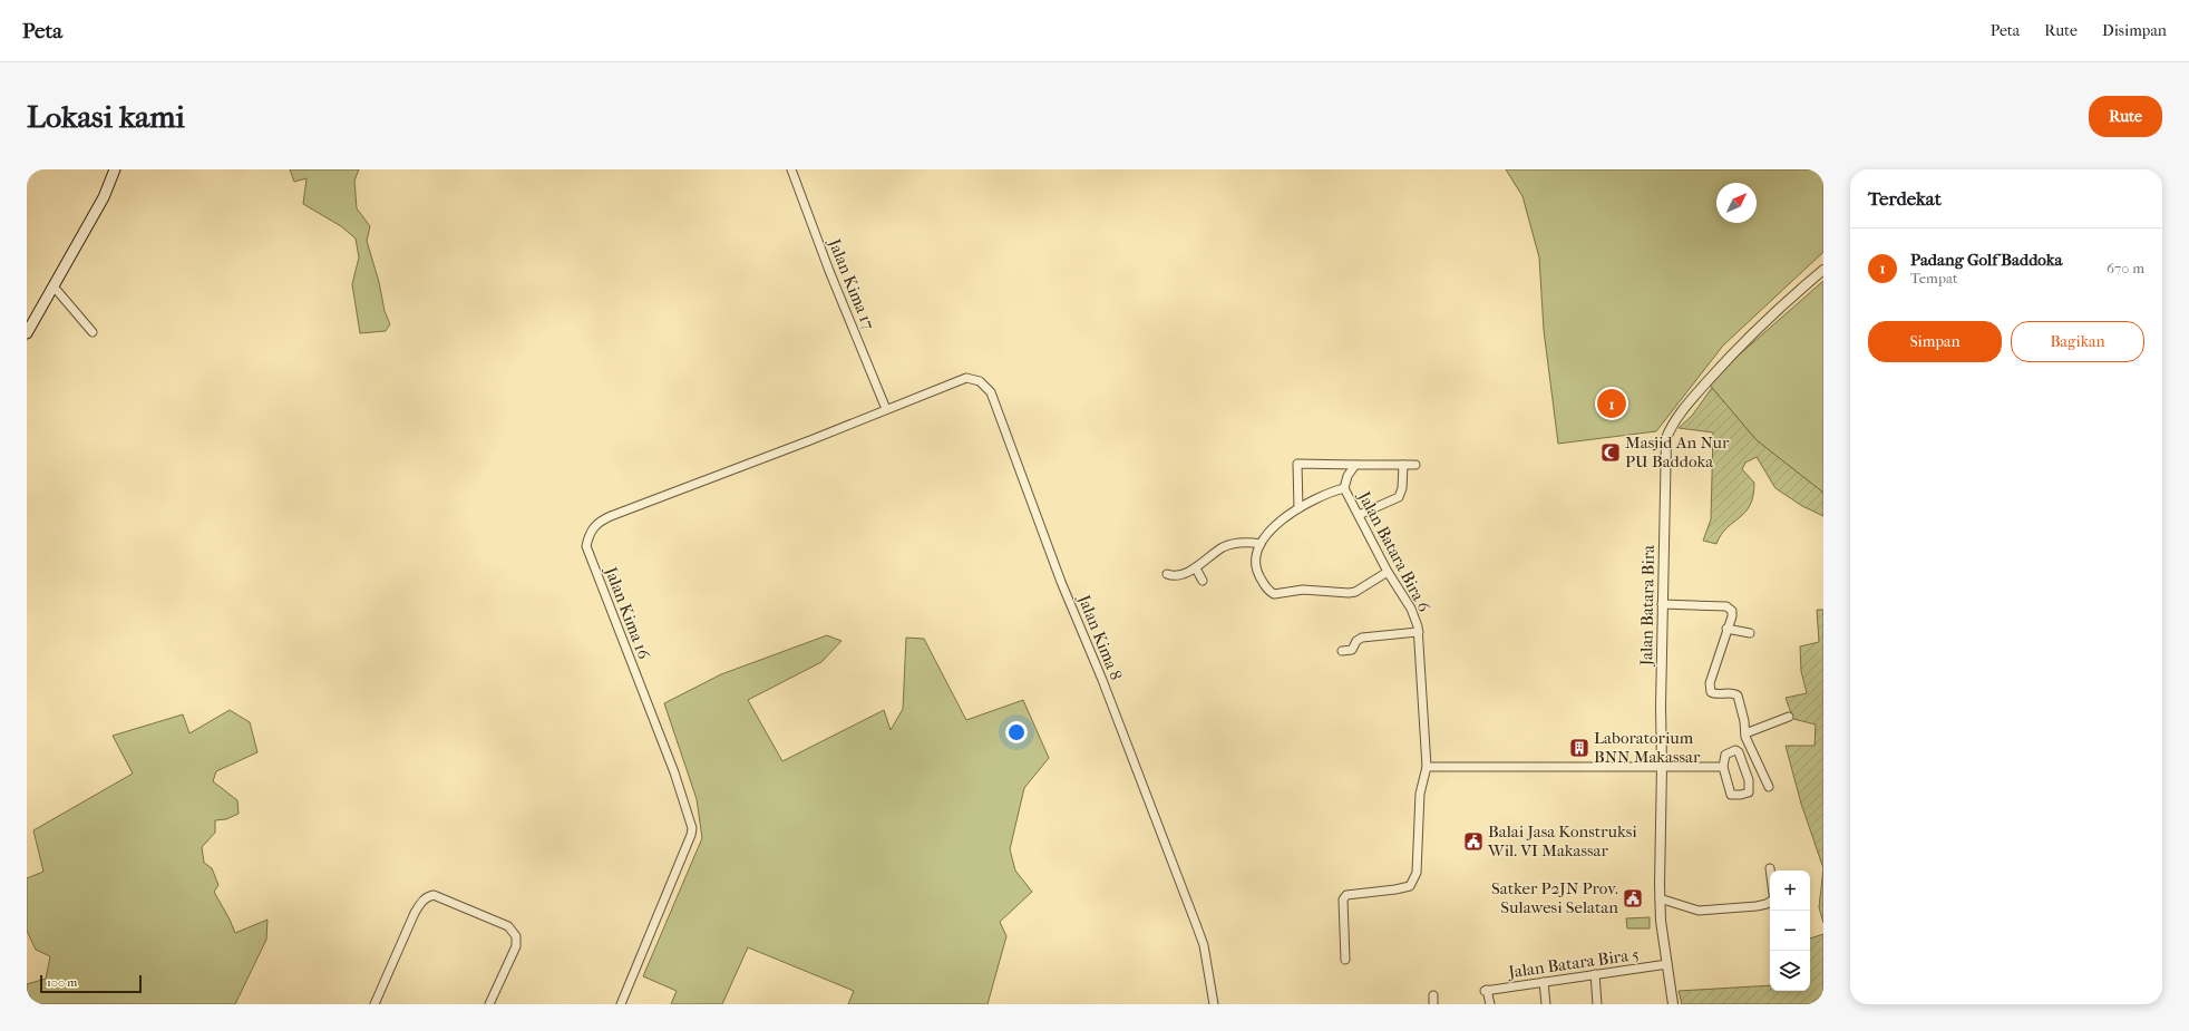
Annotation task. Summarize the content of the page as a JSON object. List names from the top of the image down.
{
  "streets": {
    "street": [
      "Jalan Kima 17",
      "Jalan Batara Bira 6",
      "Jalan Batara Bira",
      "Jalan Kima 16",
      "Jalan Kima 8",
      "Jalan Batara Bira 5"
    ]
  },
  "crossings": [
    ["Jalan Kima 17", "Jalan Kima 16"],
    ["Jalan Kima 17", "Jalan Kima 8"],
    ["Jalan Batara Bira", "Jalan Batara Bira 5"],
    ["Jalan Kima 16", "Jalan Kima 8"]
  ],
  "places": {
    "mosque": ["Masjid An Nur PU Baddoka"],
    "building": ["Laboratorium BNN Makassar"],
    "public building": ["Balai Jasa Konstruksi Wil. VI Makassar", "Satker P2JN Prov. Sulawesi Selatan"]
  },
  "scale_bar": "100 m",
  "north": "top right",
  "page": {
    "header": "Peta",
    "nav": ["Peta", "Rute", "Disimpan"],
    "buttons": [
      "Rute",
      ["Simpan", "Bagikan"]
    ],
    "title": "Lokasi kami",
    "heading": "Terdekat",
    "list": [
      {
        "mark": "1",
        "name": "Padang Golf Baddoka",
        "note": "Tempat",
        "value": "670 m"
      }
    ],
    "pins": "1",
    "map_buttons": ["+", "−"],
    "scale": "100 m"
  }
}
